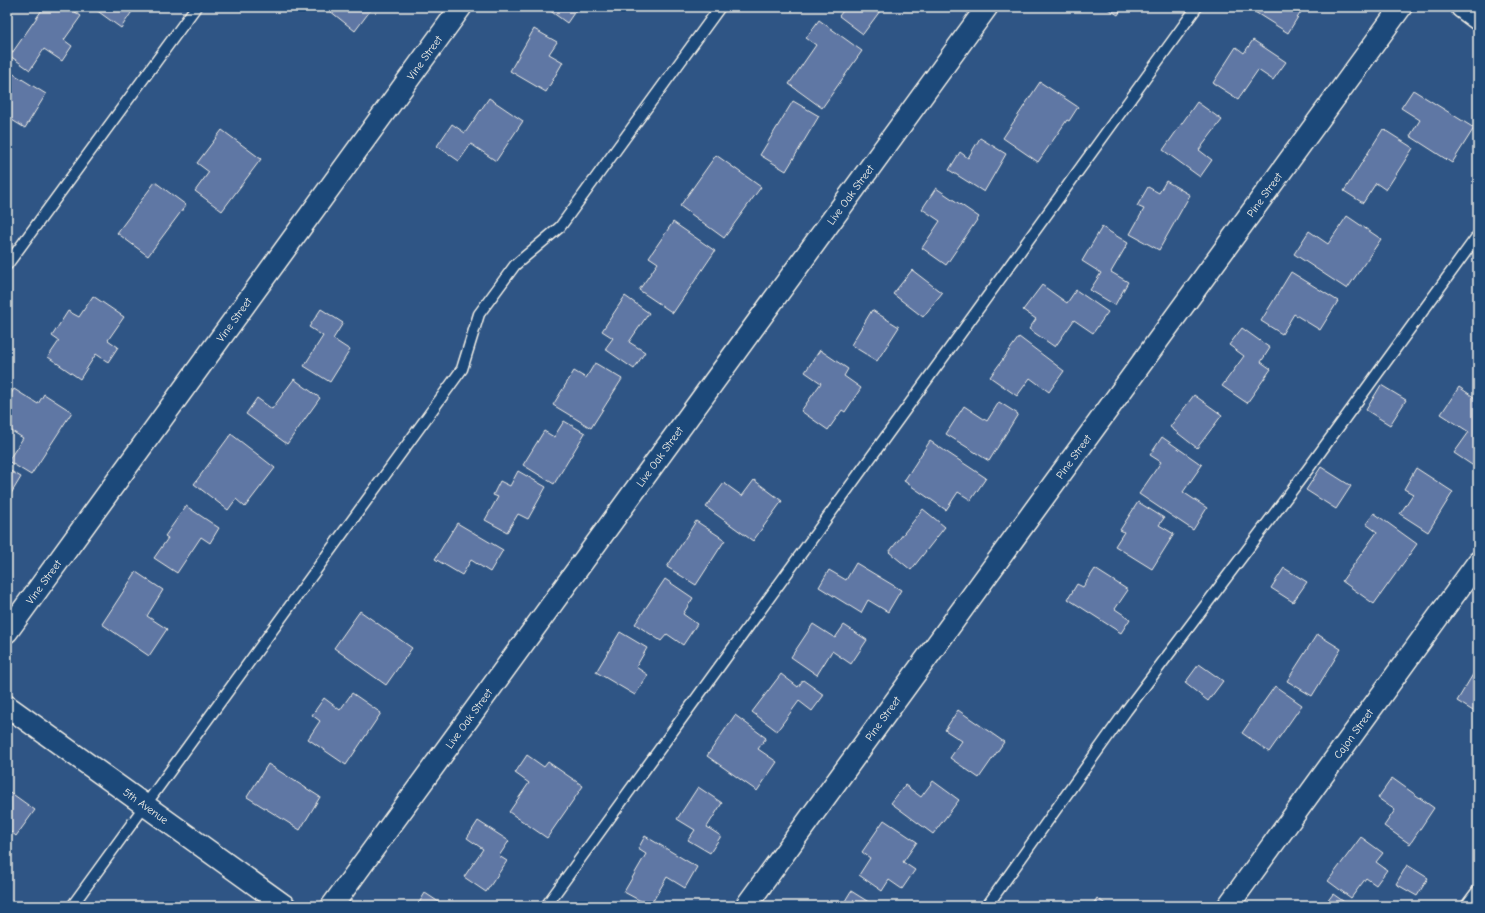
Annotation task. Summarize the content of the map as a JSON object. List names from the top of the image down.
{
  "streets": {
    "street": [
      "Vine Street",
      "Live Oak Street",
      "Pine Street",
      "Cajon Street",
      "5th Avenue"
    ]
  }
}
